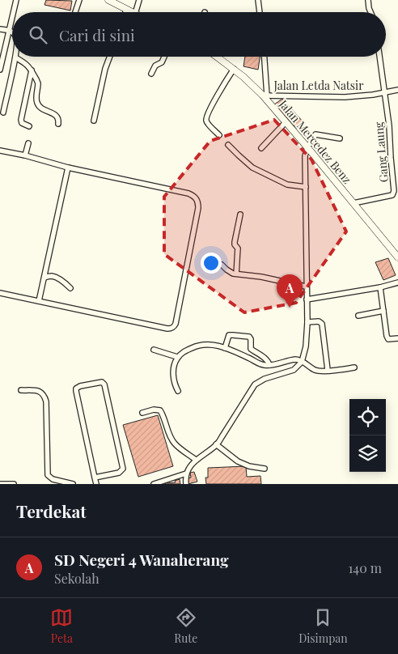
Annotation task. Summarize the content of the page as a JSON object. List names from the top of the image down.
{
  "streets": {
    "main road": ["Jalan Mercedez Benz"],
    "street": ["Jalan Letda Natsir", "Gang Laung"]
  },
  "crossings": [
    ["Jalan Letda Natsir", "Jalan Mercedez Benz"],
    ["Jalan Letda Natsir", "Gang Laung"],
    ["Jalan Mercedez Benz", "Gang Laung"]
  ],
  "page": {
    "search": "Cari di sini",
    "pins": "A",
    "heading": "Terdekat",
    "list": [
      {
        "mark": "A",
        "name": "SD Negeri 4 Wanaherang",
        "note": "Sekolah",
        "value": "140 m"
      }
    ],
    "nav": ["Peta", "Rute", "Disimpan"]
  }
}
